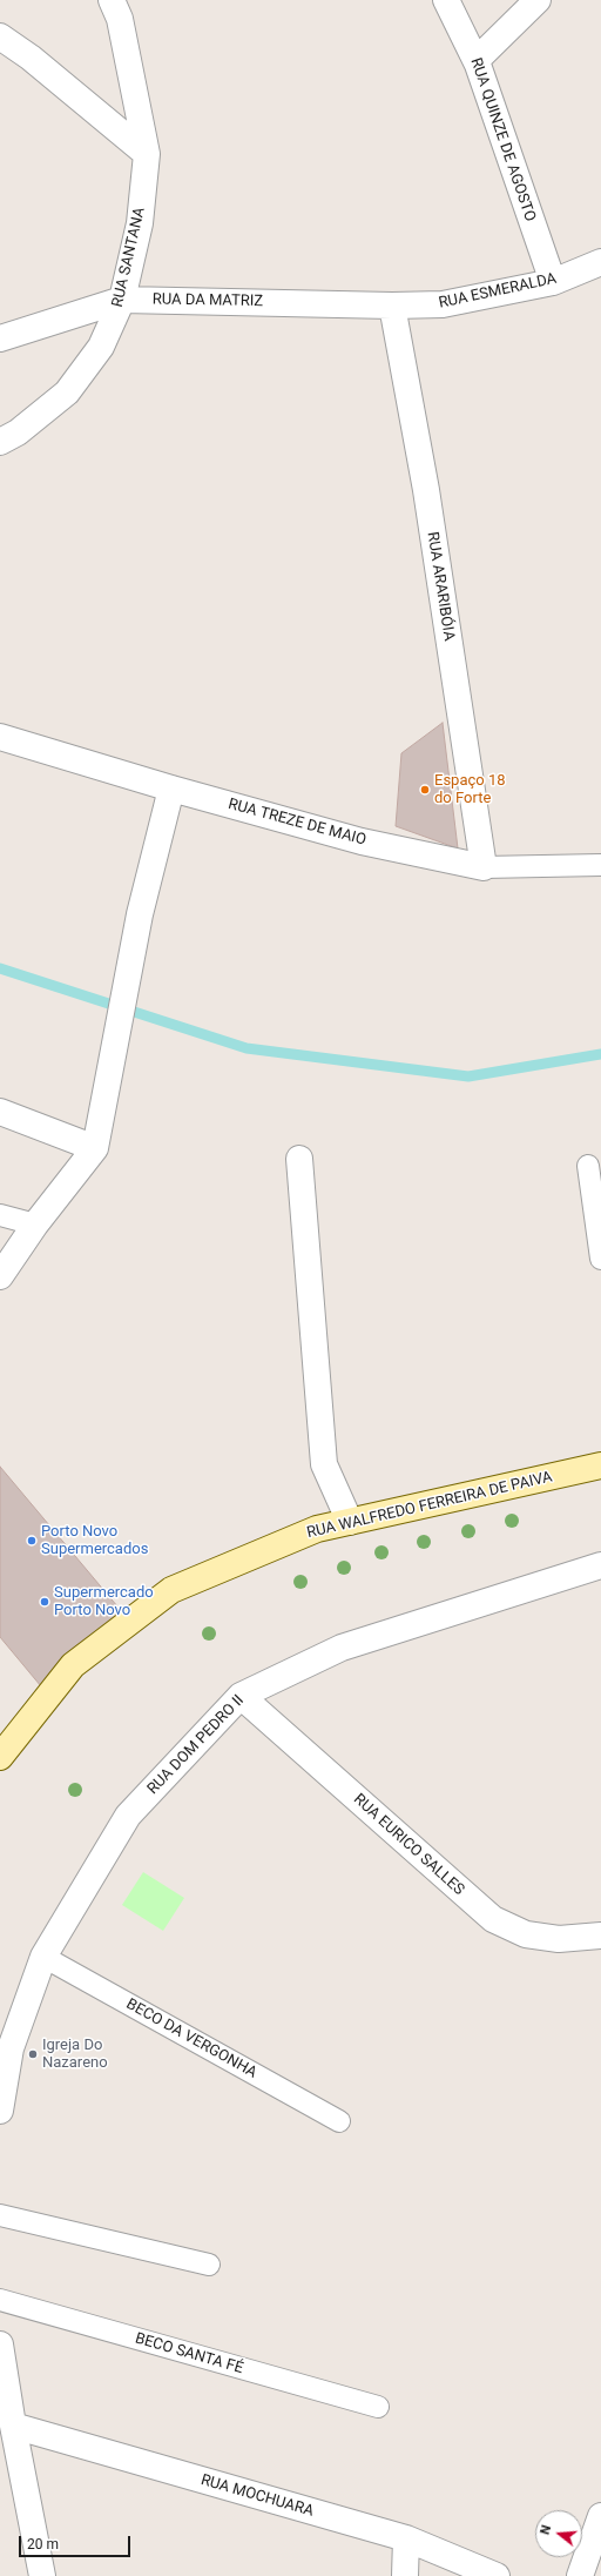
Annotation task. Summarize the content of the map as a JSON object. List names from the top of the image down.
{
  "streets": {
    "street": [
      "RUA QUINZE DE AGOSTO",
      "RUA SANTANA",
      "RUA ESMERALDA",
      "RUA DA MATRIZ",
      "RUA ARARIBÓIA",
      "RUA TREZE DE MAIO",
      "RUA WALFREDO FERREIRA DE PAIVA",
      "RUA DOM PEDRO II",
      "RUA EURICO SALLES",
      "RUA MOCHUARA"
    ],
    "lane": ["BECO DA VERGONHA", "BECO SANTA FÉ"]
  },
  "crossings": [
    ["RUA QUINZE DE AGOSTO", "RUA ESMERALDA"],
    ["RUA SANTANA", "RUA DA MATRIZ"],
    ["RUA ESMERALDA", "RUA DA MATRIZ"],
    ["RUA ESMERALDA", "RUA ARARIBÓIA"],
    ["RUA DA MATRIZ", "RUA ARARIBÓIA"],
    ["RUA ARARIBÓIA", "RUA TREZE DE MAIO"],
    ["RUA DOM PEDRO II", "RUA EURICO SALLES"],
    ["RUA DOM PEDRO II", "BECO DA VERGONHA"]
  ],
  "places": [
    "Espaço 18 do Forte",
    "Porto Novo Supermercados",
    "Supermercado Porto Novo",
    "Igreja Do Nazareno"
  ],
  "scale_bar": "20 m",
  "north": "left"
}
